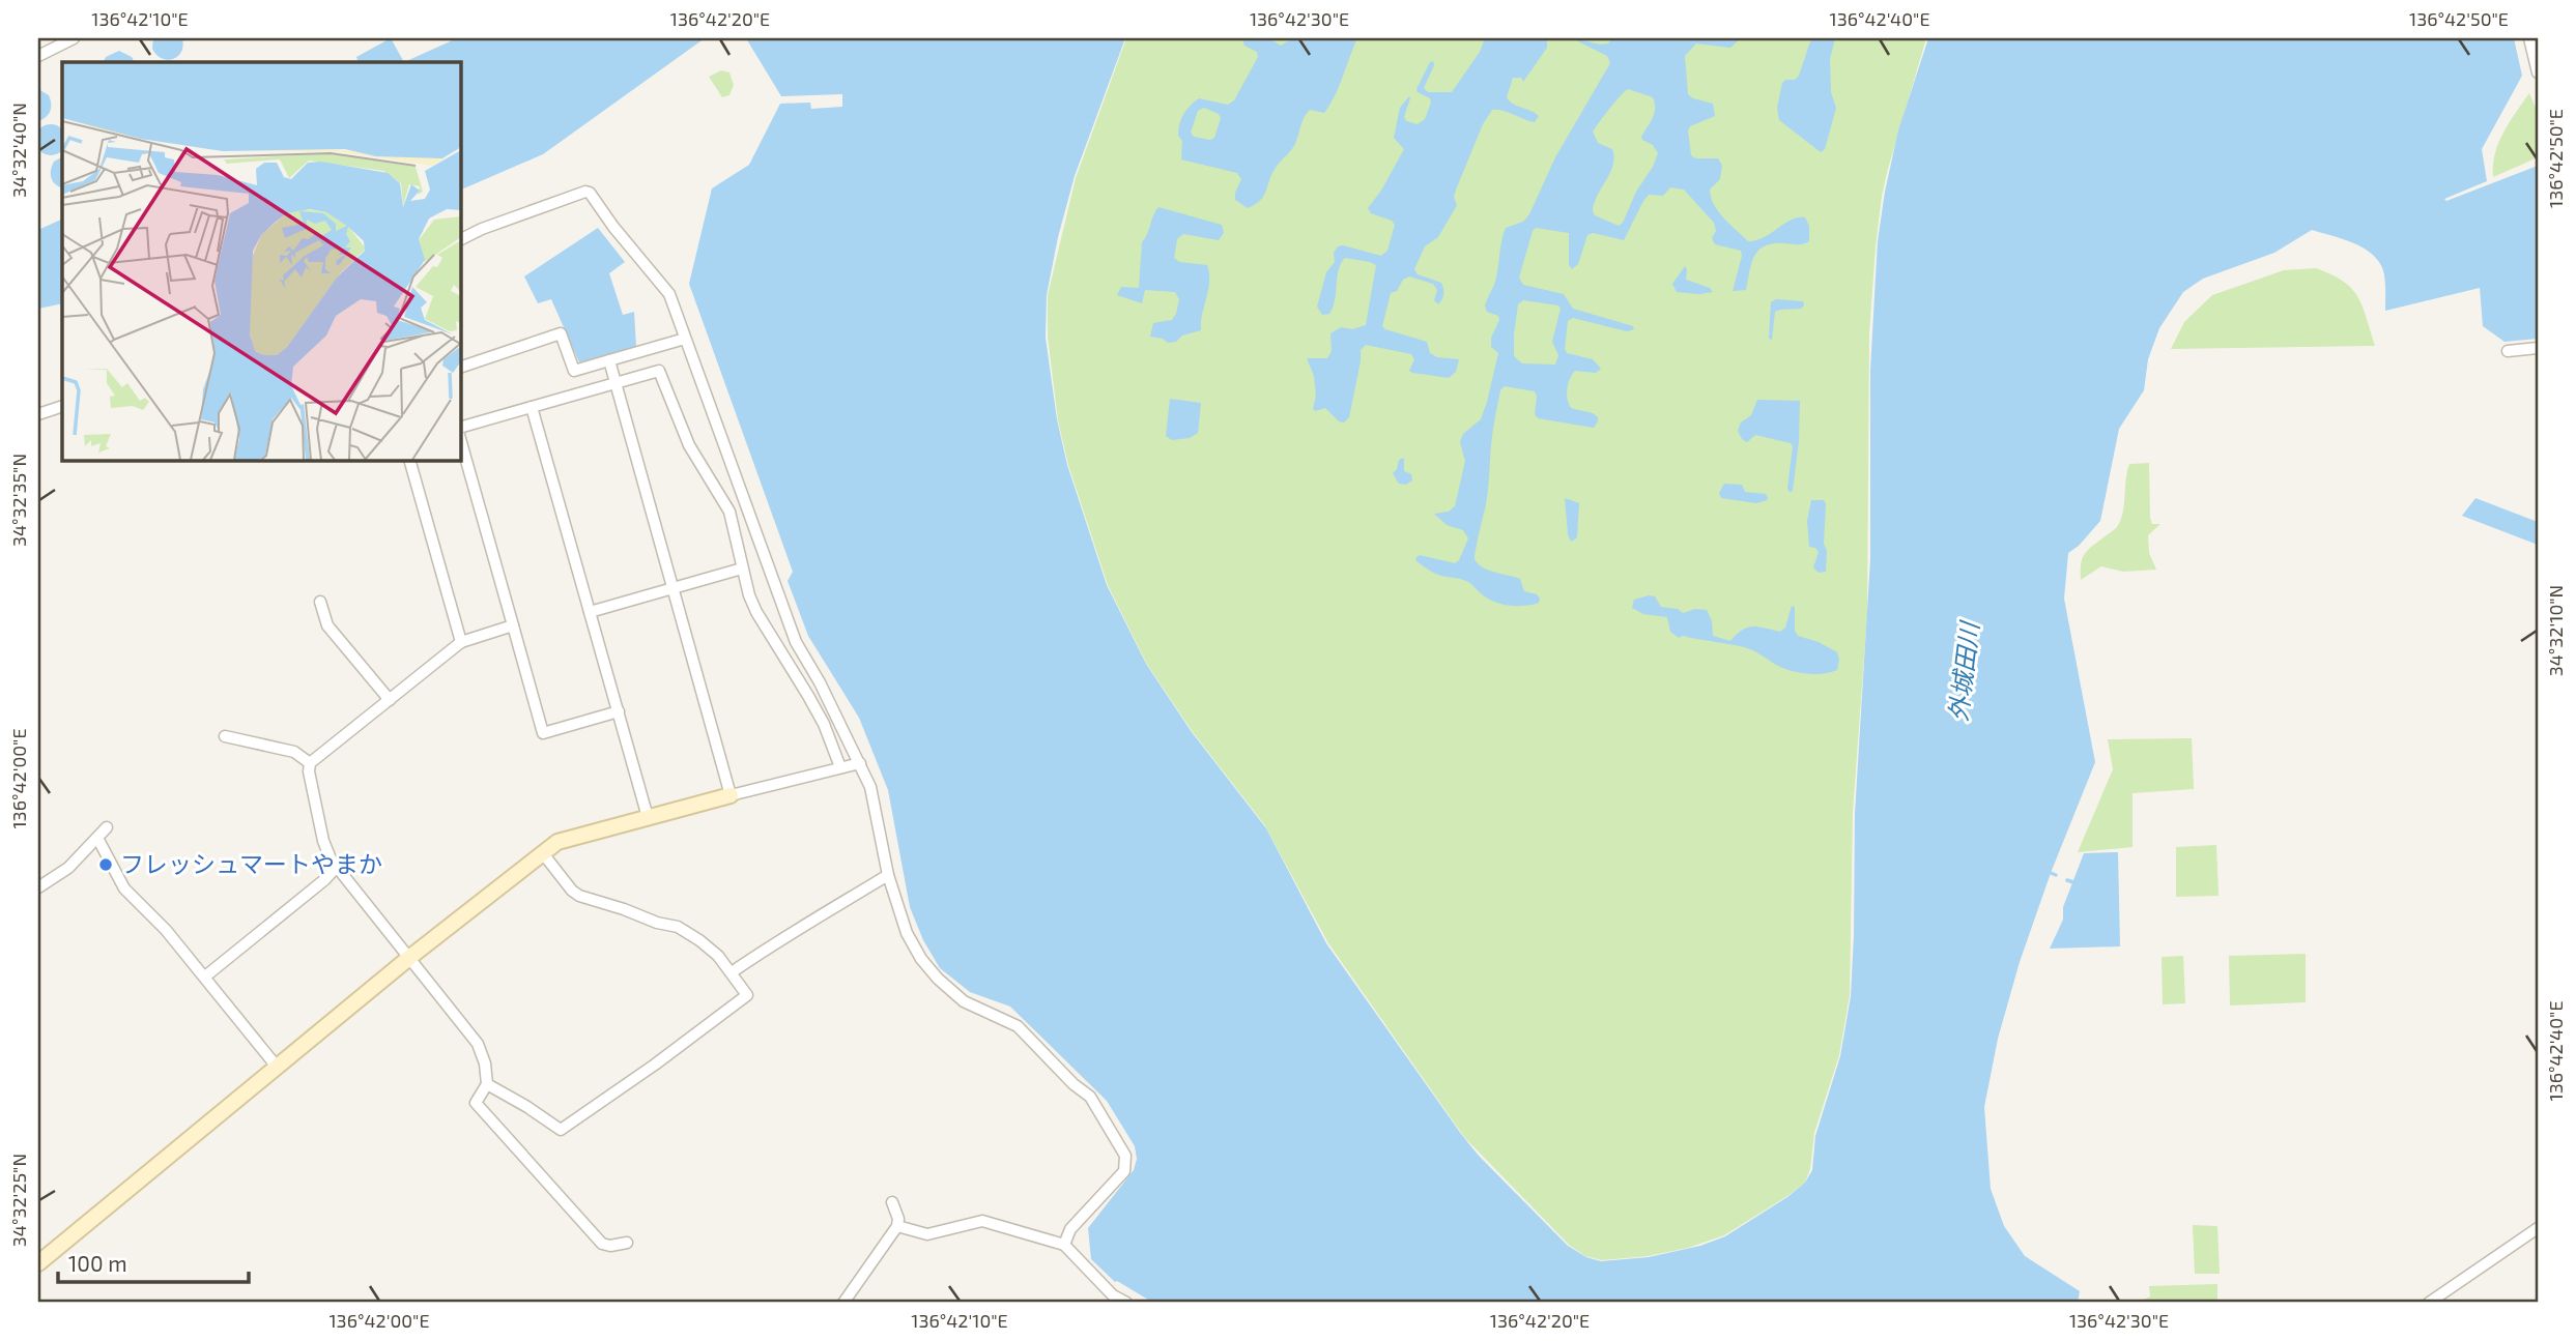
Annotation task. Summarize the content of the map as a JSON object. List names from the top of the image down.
{
  "water": ["外城田川"],
  "places": ["フレッシュマートやまか"],
  "scale_bar": "100 m",
  "coordinates": [
    "136°42'10\"E",
    "136°42'20\"E",
    "136°42'30\"E",
    "136°42'40\"E",
    "136°42'50\"E",
    "34°32'40\"N",
    "34°32'35\"N",
    "34°32'10\"N",
    "136°42'00\"E",
    "34°32'25\"N"
  ]
}
